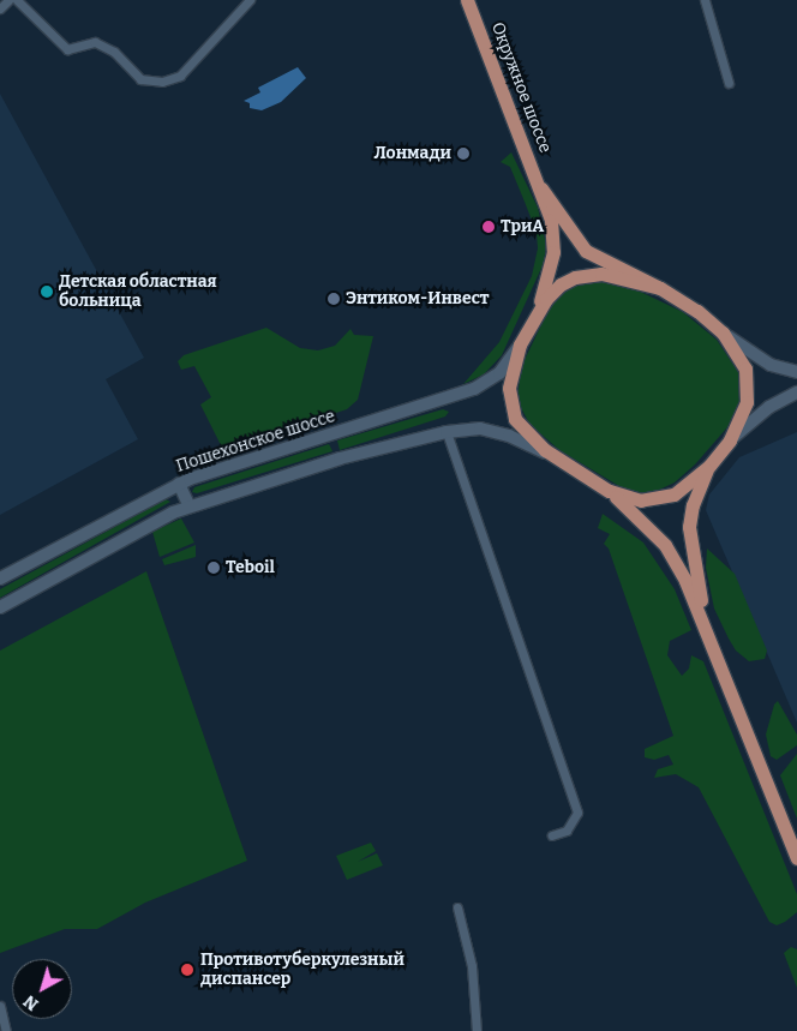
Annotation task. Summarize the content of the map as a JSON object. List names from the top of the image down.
{
  "streets": {
    "main road": ["Окружное шоссе", "Пошехонское шоссе"]
  },
  "crossings": [
    ["Окружное шоссе", "Пошехонское шоссе"]
  ],
  "places": [
    "Лонмади",
    "ТриА",
    "Детская областная больница",
    "Энтиком-Инвест",
    "Teboil",
    "Противотуберкулезный диспансер"
  ],
  "north": "bottom left"
}
